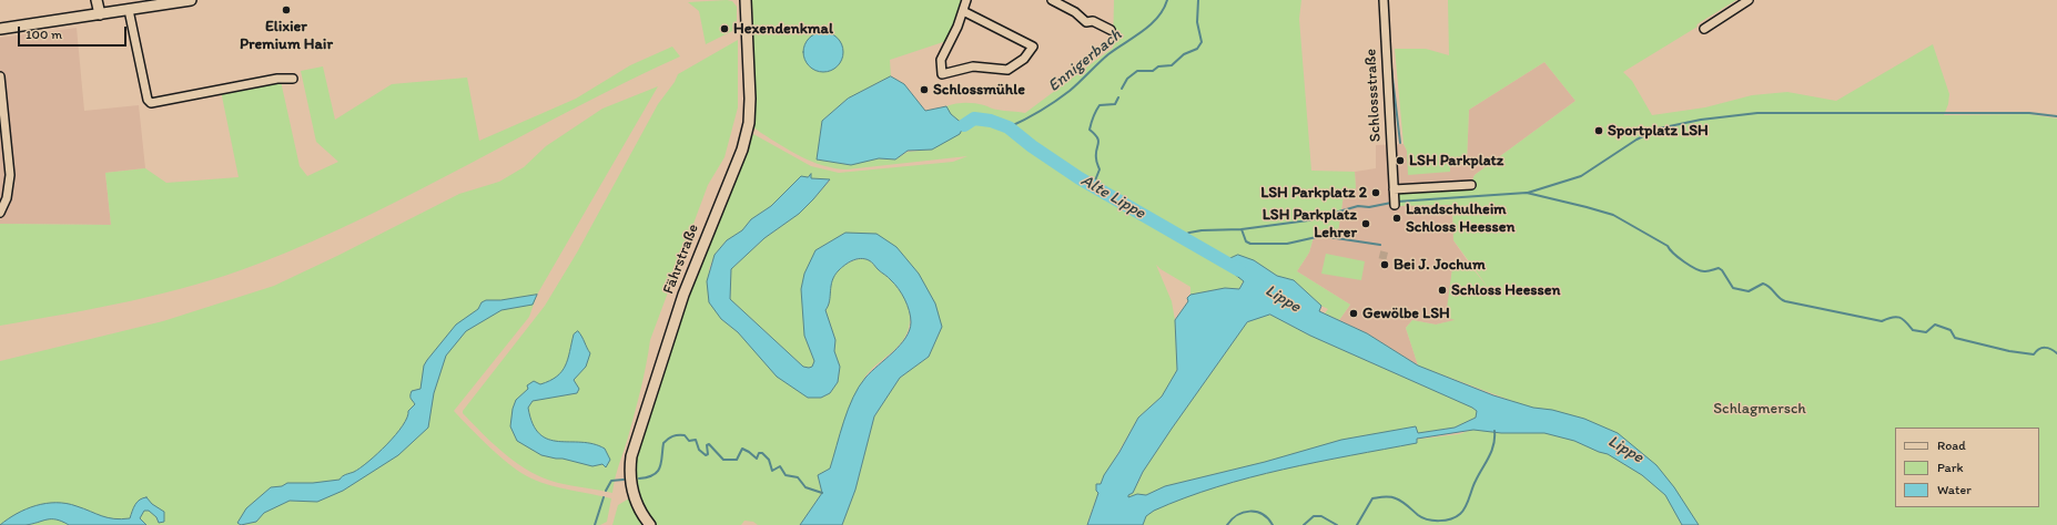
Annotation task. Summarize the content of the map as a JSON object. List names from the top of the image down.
{
  "streets": {
    "main road": ["Fährstraße"],
    "street": ["Schlossstraße"]
  },
  "water": ["Ennigerbach", "Alte Lippe", "Lippe"],
  "parks": ["Schlagmersch"],
  "places": [
    "Elixier Premium Hair",
    "Hexendenkmal",
    "Schlossmühle",
    "Sportplatz LSH",
    "LSH Parkplatz",
    "LSH Parkplatz 2",
    "Landschulheim Schloss Heessen",
    "LSH Parkplatz Lehrer",
    "Bei J. Jochum",
    "Schloss Heessen",
    "Gewölbe LSH"
  ],
  "legend": ["Road", "Park", "Water"],
  "scale_bar": "100 m"
}
